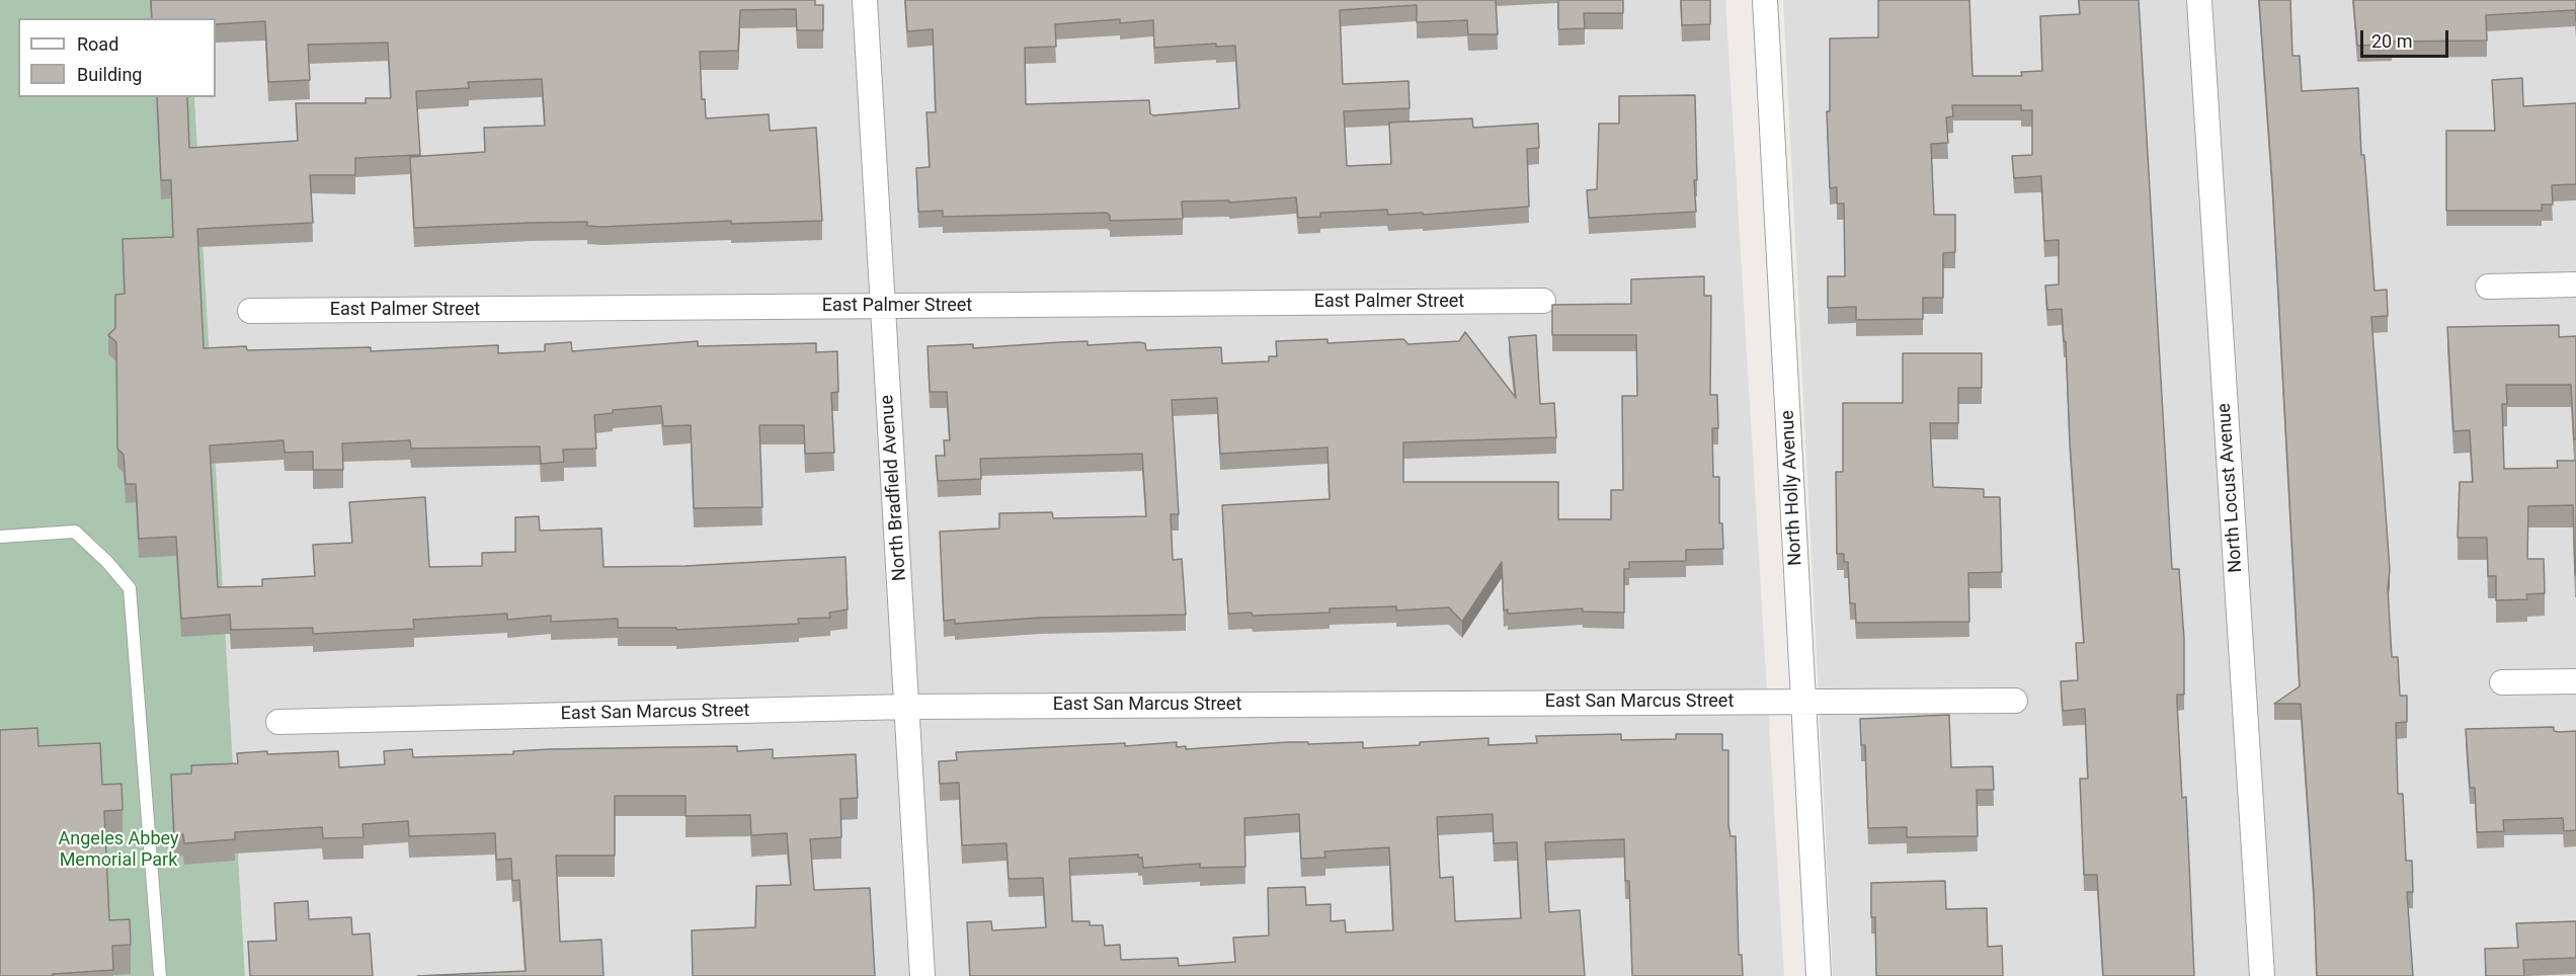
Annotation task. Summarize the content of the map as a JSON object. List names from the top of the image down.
{
  "streets": {
    "street": [
      "East Palmer Street",
      "North Bradfield Avenue",
      "North Holly Avenue",
      "North Locust Avenue",
      "East San Marcus Street"
    ]
  },
  "crossings": [
    ["East Palmer Street", "North Bradfield Avenue"],
    ["North Bradfield Avenue", "East San Marcus Street"],
    ["North Holly Avenue", "East San Marcus Street"]
  ],
  "parks": ["Angeles Abbey Memorial Park"],
  "legend": ["Road", "Building"],
  "scale_bar": "20 m"
}
